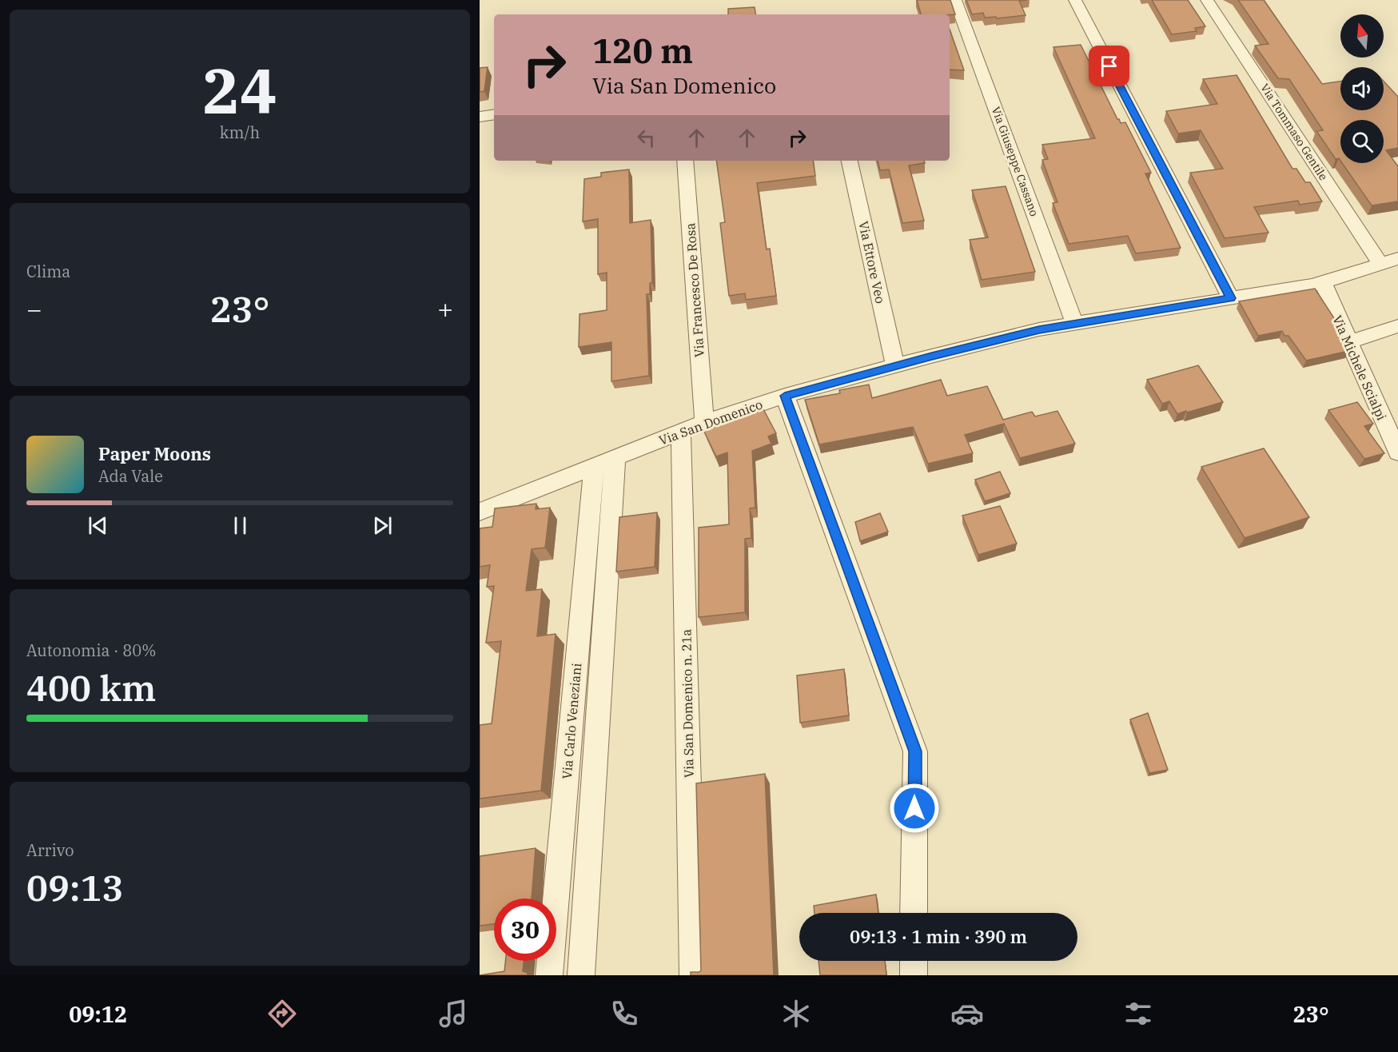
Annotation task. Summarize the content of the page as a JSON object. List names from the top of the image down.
{
  "streets": {
    "street": [
      "Via Tommaso Gentile",
      "Via Giuseppe Cassano",
      "Via Ettore Veo",
      "Via Francesco De Rosa",
      "Via Michele Scialpi",
      "Via San Domenico",
      "Via San Domenico n. 21a",
      "Via Carlo Veneziani"
    ]
  },
  "crossings": [
    ["Via Tommaso Gentile", "Via San Domenico"],
    ["Via Giuseppe Cassano", "Via San Domenico"],
    ["Via Ettore Veo", "Via San Domenico"],
    ["Via Francesco De Rosa", "Via San Domenico"],
    ["Via Michele Scialpi", "Via San Domenico"],
    ["Via San Domenico", "Via San Domenico n. 21a"],
    ["Via San Domenico", "Via Carlo Veneziani"]
  ],
  "north": "top",
  "page": {
    "tile": [
      ["24", "km/h"],
      "Clima",
      ["Autonomia · 80%", "400 km"],
      ["Arrivo", "09:13"]
    ],
    "turn": ["120 m", "Via San Domenico"],
    "heat": ["−", "23°", "+"],
    "song": ["Paper Moons", "Ada Vale"],
    "limit": "30",
    "trip": "09:13 · 1 min · 390 m",
    "tabs": ["09:12", "23°"]
  }
}
